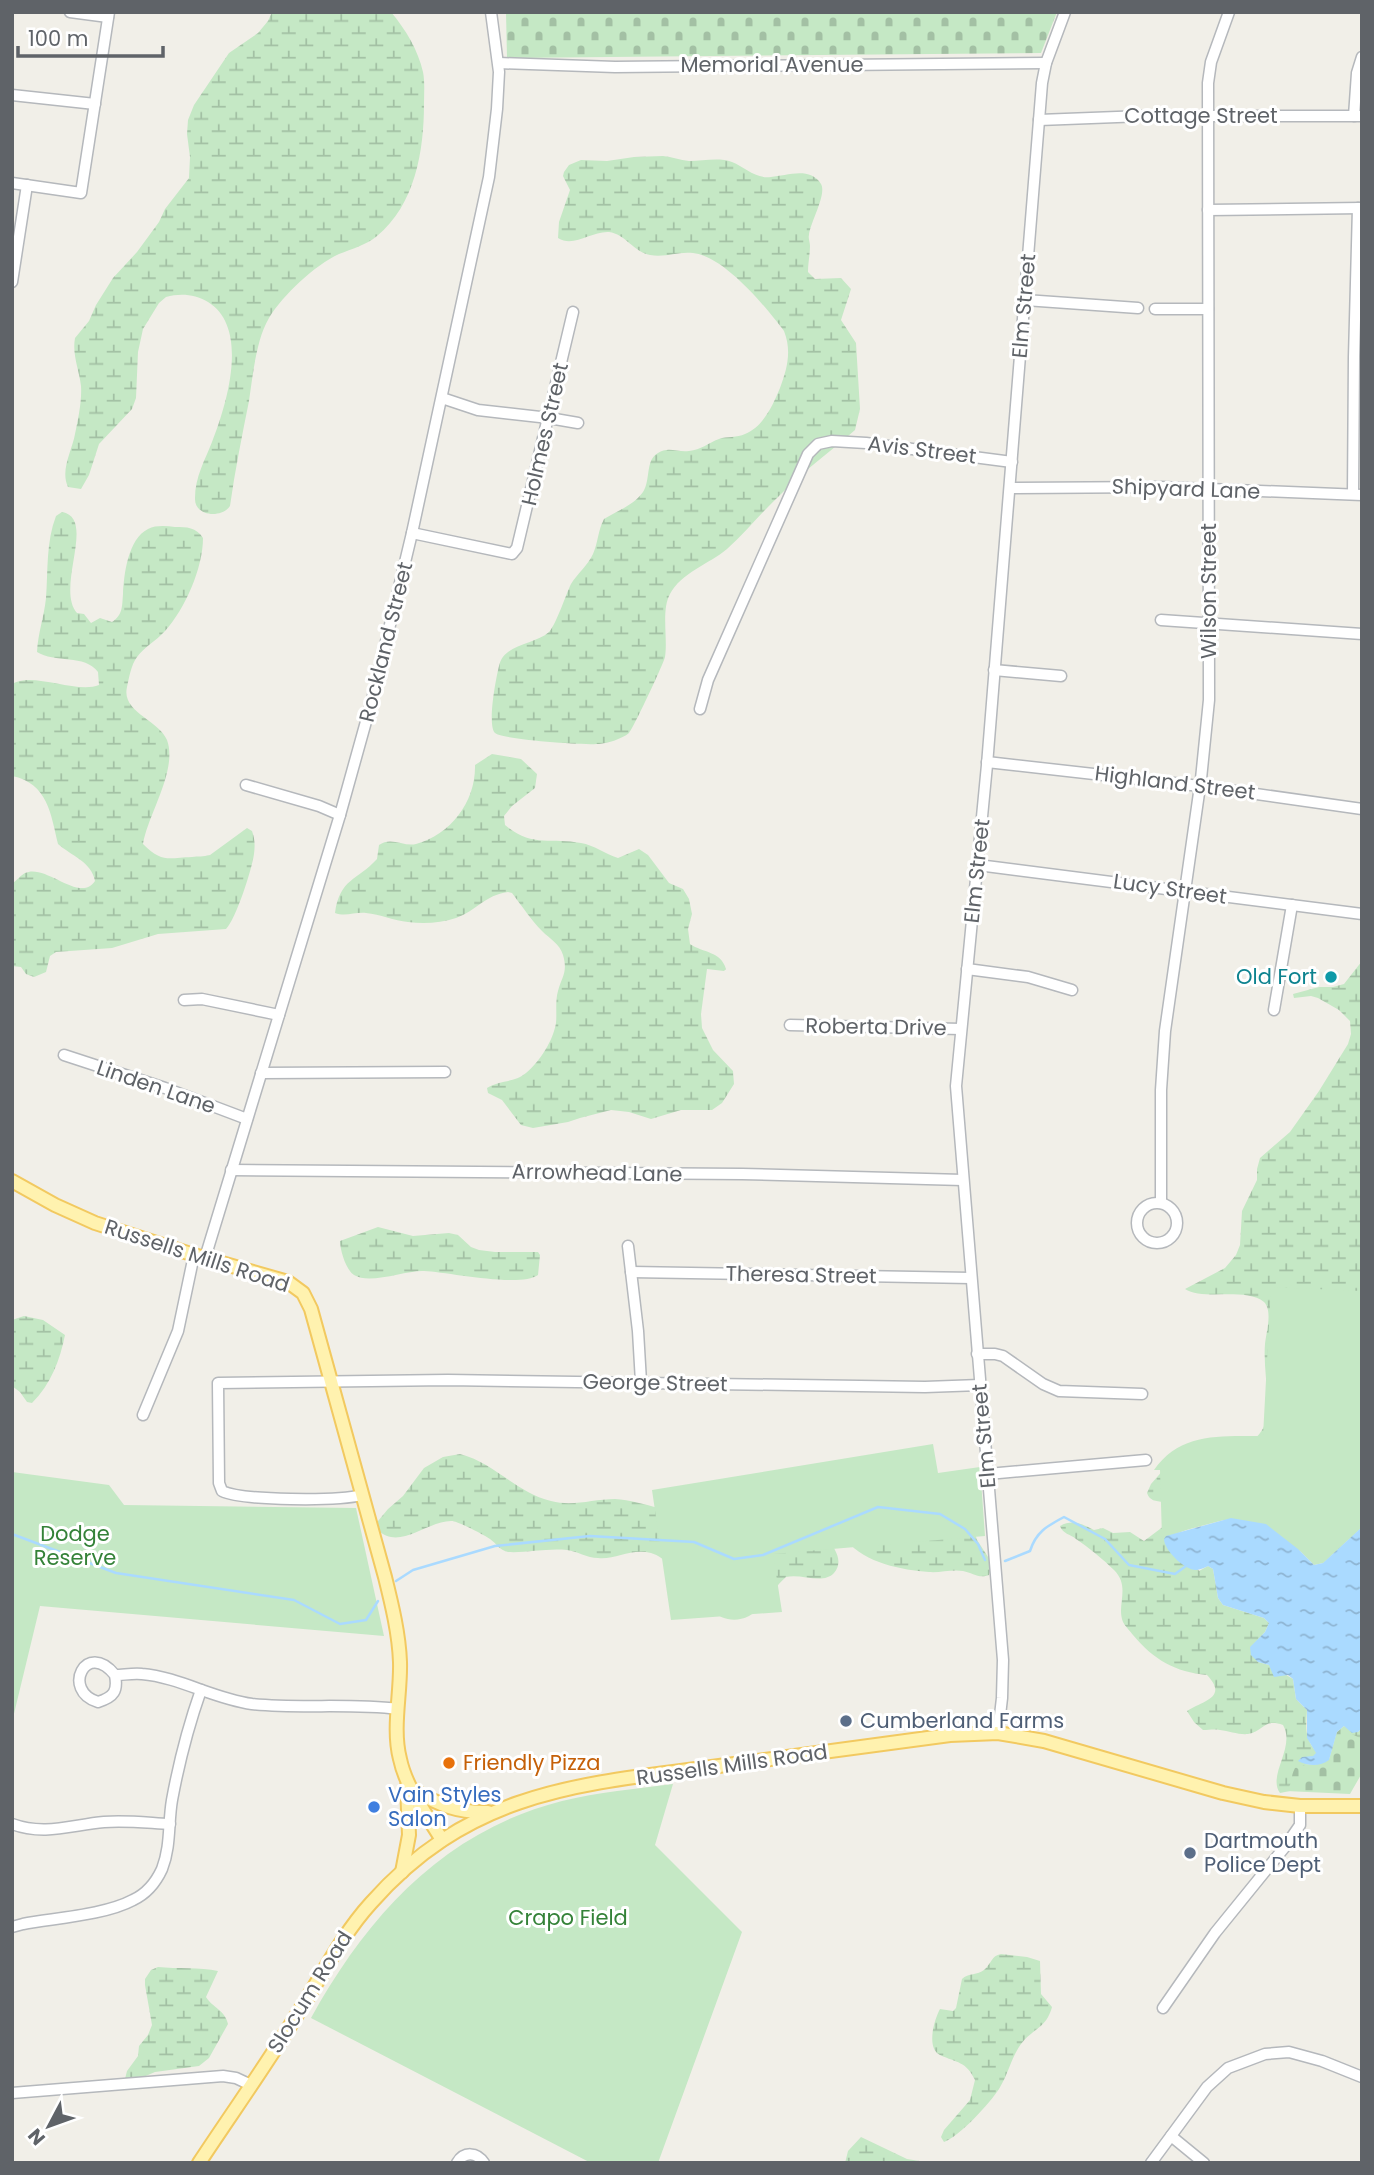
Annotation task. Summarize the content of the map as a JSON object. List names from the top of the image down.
{
  "streets": {
    "main road": ["Russells Mills Road", "Slocum Road"],
    "street": [
      "Memorial Avenue",
      "Cottage Street",
      "Elm Street",
      "Holmes Street",
      "Avis Street",
      "Shipyard Lane",
      "Wilson Street",
      "Rockland Street",
      "Highland Street",
      "Lucy Street",
      "Roberta Drive",
      "Linden Lane",
      "Arrowhead Lane",
      "Theresa Street",
      "George Street"
    ]
  },
  "crossings": [
    ["Memorial Avenue", "Elm Street"],
    ["Memorial Avenue", "Rockland Street"],
    ["Cottage Street", "Elm Street"],
    ["Cottage Street", "Wilson Street"],
    ["Elm Street", "Avis Street"],
    ["Elm Street", "Shipyard Lane"],
    ["Elm Street", "Highland Street"],
    ["Elm Street", "Lucy Street"],
    ["Elm Street", "Roberta Drive"],
    ["Elm Street", "Arrowhead Lane"],
    ["Elm Street", "Russells Mills Road"],
    ["Elm Street", "Theresa Street"],
    ["Elm Street", "George Street"],
    ["Holmes Street", "Rockland Street"],
    ["Shipyard Lane", "Wilson Street"],
    ["Wilson Street", "Highland Street"],
    ["Wilson Street", "Lucy Street"],
    ["Rockland Street", "Linden Lane"],
    ["Rockland Street", "Arrowhead Lane"],
    ["Rockland Street", "Russells Mills Road"],
    ["Russells Mills Road", "George Street"],
    ["Russells Mills Road", "Slocum Road"]
  ],
  "parks": ["Dodge Reserve", "Crapo Field"],
  "places": [
    "Old Fort",
    "Cumberland Farms",
    "Friendly Pizza",
    "Vain Styles Salon",
    "Dartmouth Police Dept"
  ],
  "scale_bar": "100 m",
  "north": "bottom left"
}
